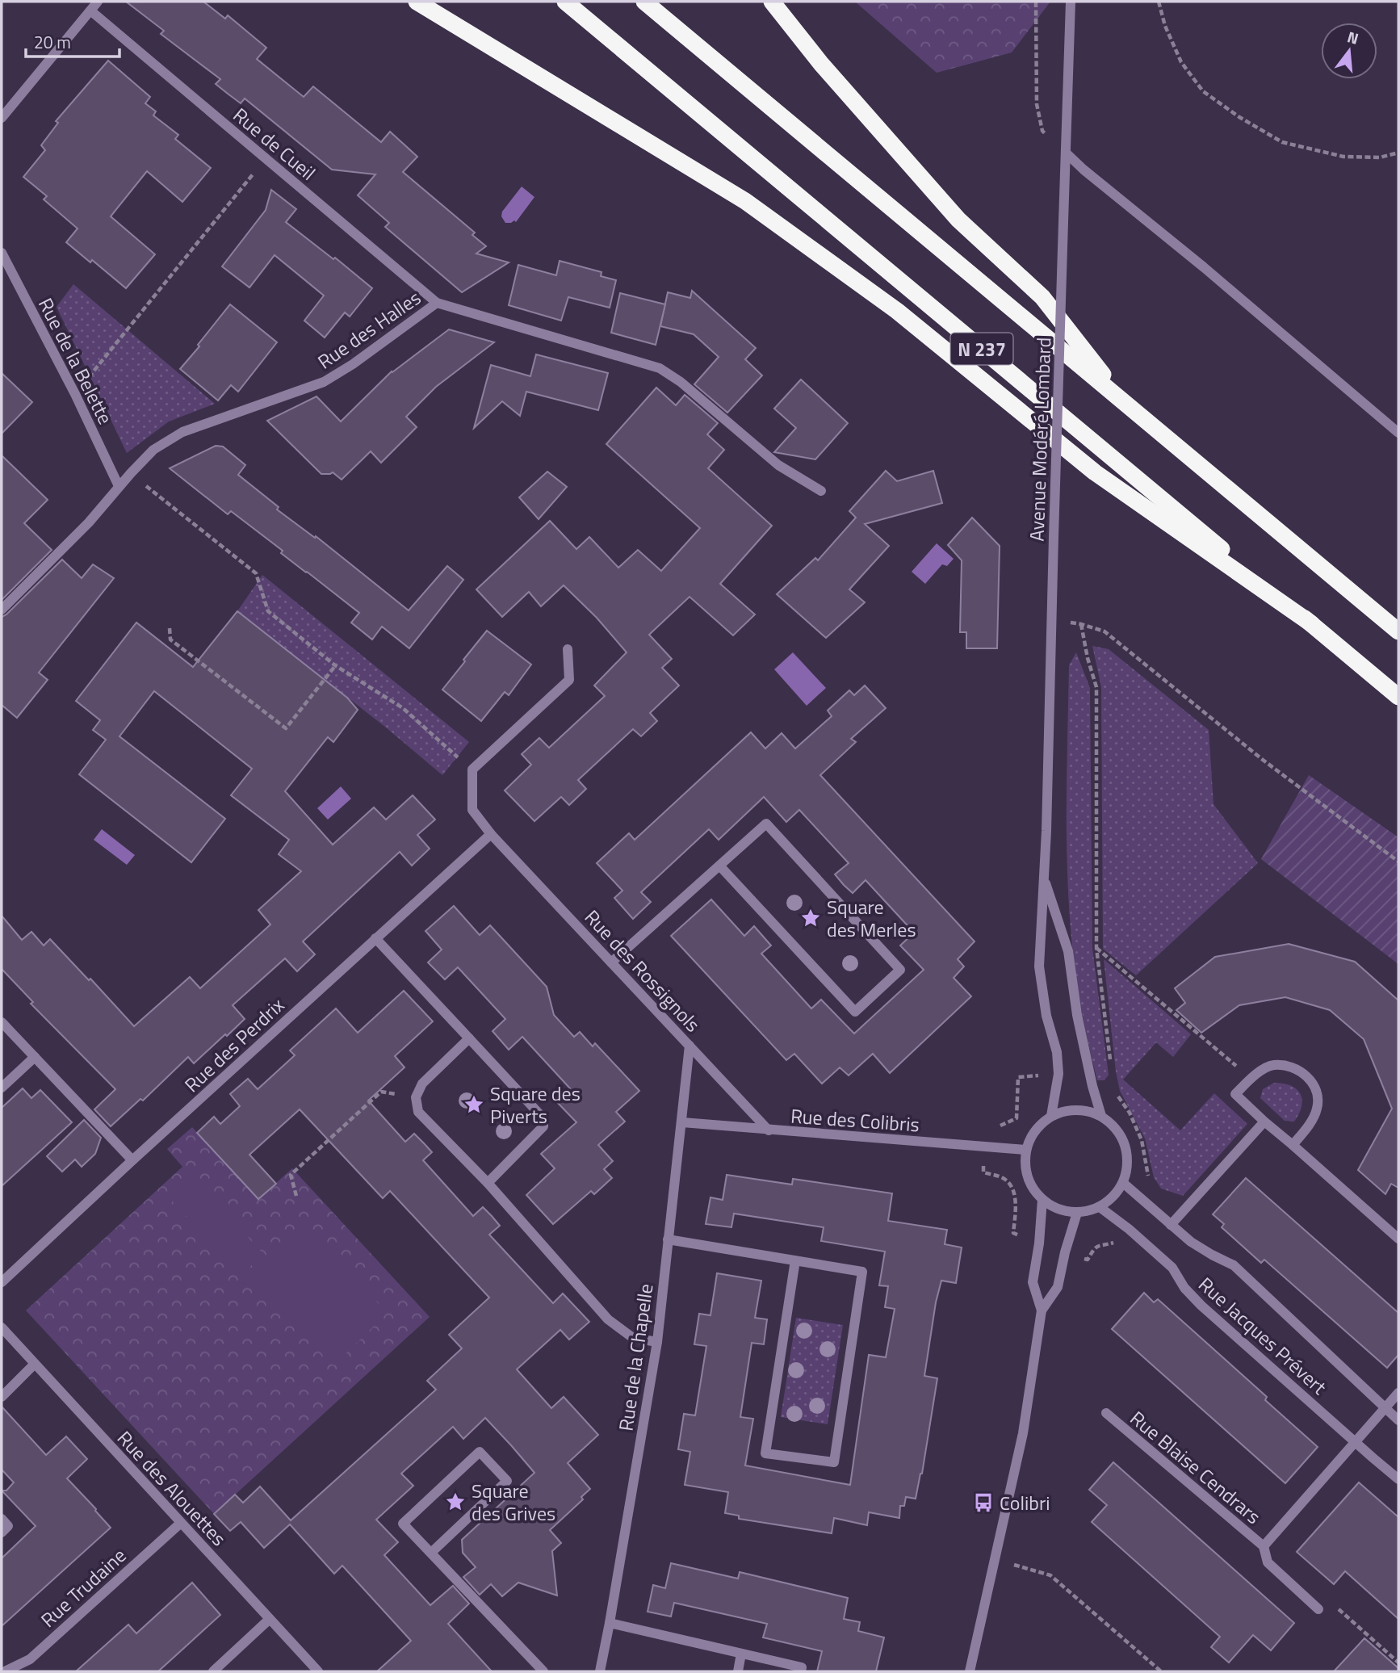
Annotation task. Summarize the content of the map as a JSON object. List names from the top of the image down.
{
  "streets": {
    "highway": ["N 237"],
    "street": [
      "Rue de Cueil",
      "Rue des Halles",
      "Rue de la Belette",
      "Avenue Modéré Lombard",
      "Rue des Rossignols",
      "Rue des Perdrix",
      "Rue des Colibris",
      "Rue Jacques Prévert",
      "Rue de la Chapelle",
      "Rue Blaise Cendrars",
      "Rue des Alouettes",
      "Rue Trudaine"
    ]
  },
  "crossings": [
    ["Rue de Cueil", "Rue des Halles"],
    ["Rue des Halles", "Rue de la Belette"],
    ["Avenue Modéré Lombard", "Rue des Colibris"],
    ["Avenue Modéré Lombard", "Rue Jacques Prévert"],
    ["Rue des Rossignols", "Rue des Perdrix"],
    ["Rue des Rossignols", "Rue des Colibris"],
    ["Rue des Rossignols", "Rue de la Chapelle"],
    ["Rue des Colibris", "Rue Jacques Prévert"],
    ["Rue des Colibris", "Rue de la Chapelle"],
    ["Rue Jacques Prévert", "Rue Blaise Cendrars"],
    ["Rue des Alouettes", "Rue Trudaine"]
  ],
  "places": {
    "place": ["Square des Merles", "Square des Piverts", "Square des Grives"],
    "bus stop": ["Colibri"]
  },
  "scale_bar": "20 m",
  "north": "top"
}
